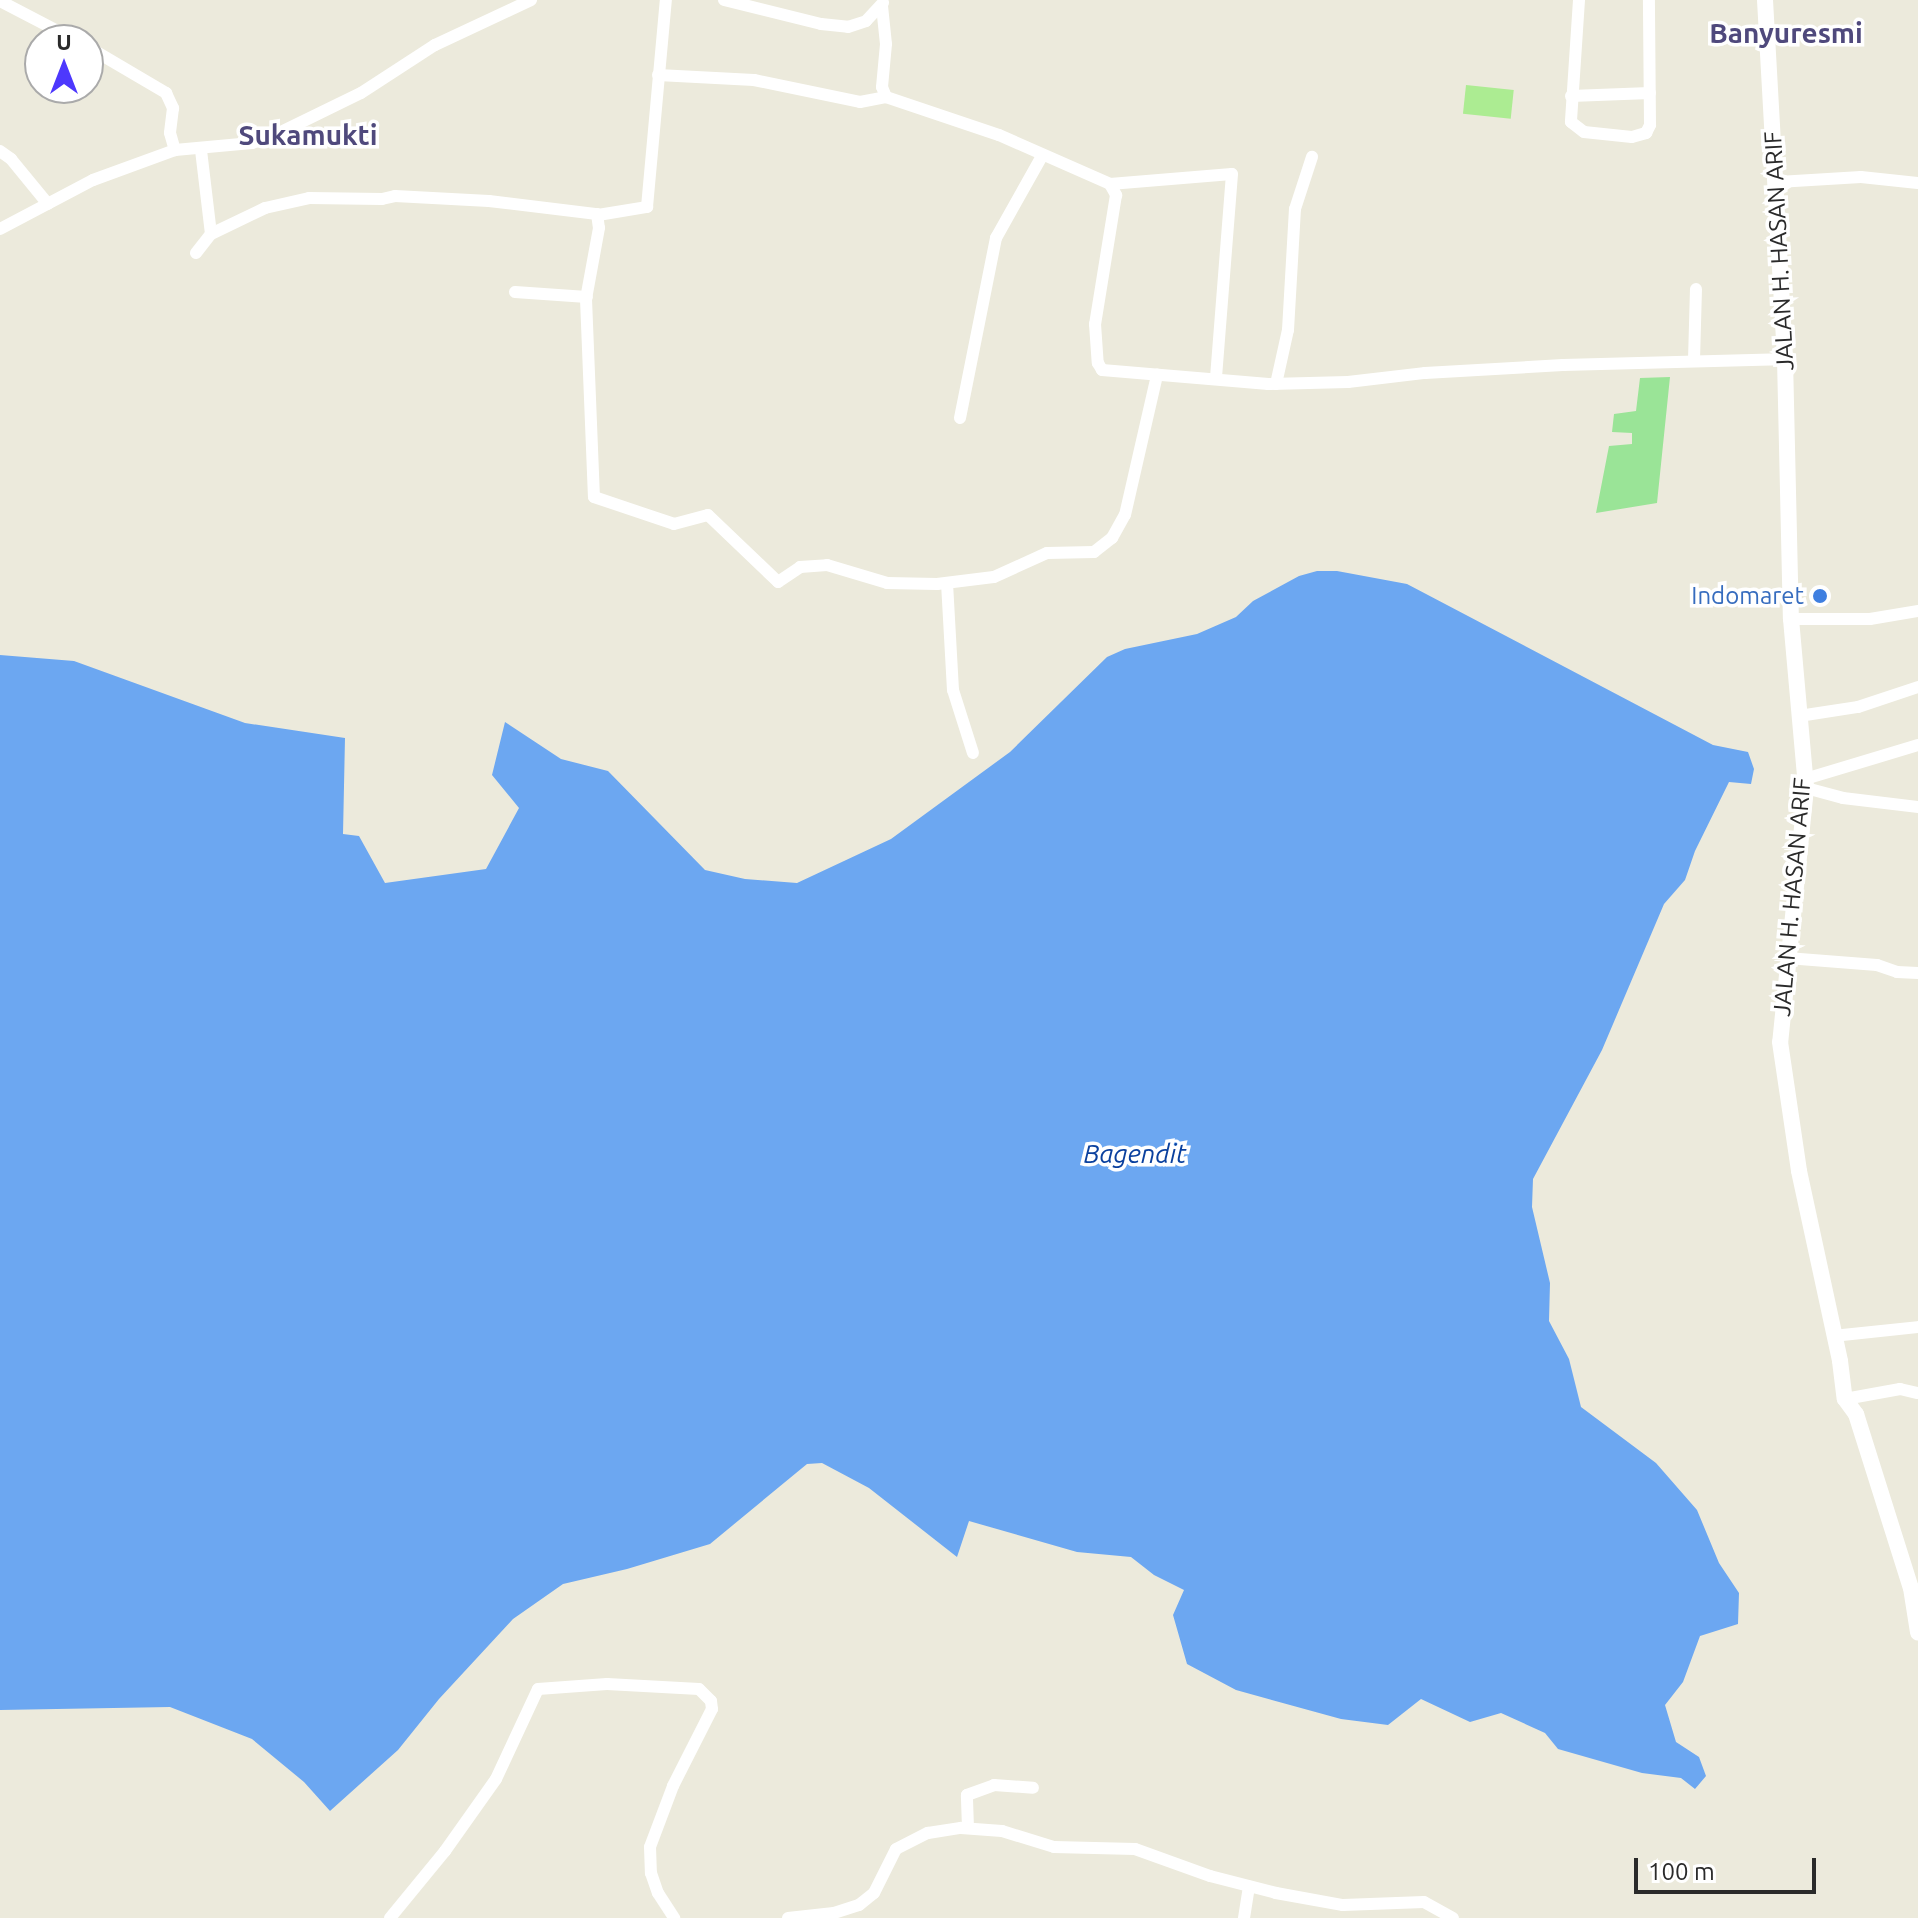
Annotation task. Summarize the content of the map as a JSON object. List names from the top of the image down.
{
  "streets": {
    "main road": ["JALAN H. HASAN ARIF"]
  },
  "districts": ["Banyuresmi", "Sukamukti"],
  "water": ["Bagendit"],
  "places": ["Indomaret"],
  "scale_bar": "100 m",
  "north": "top"
}
